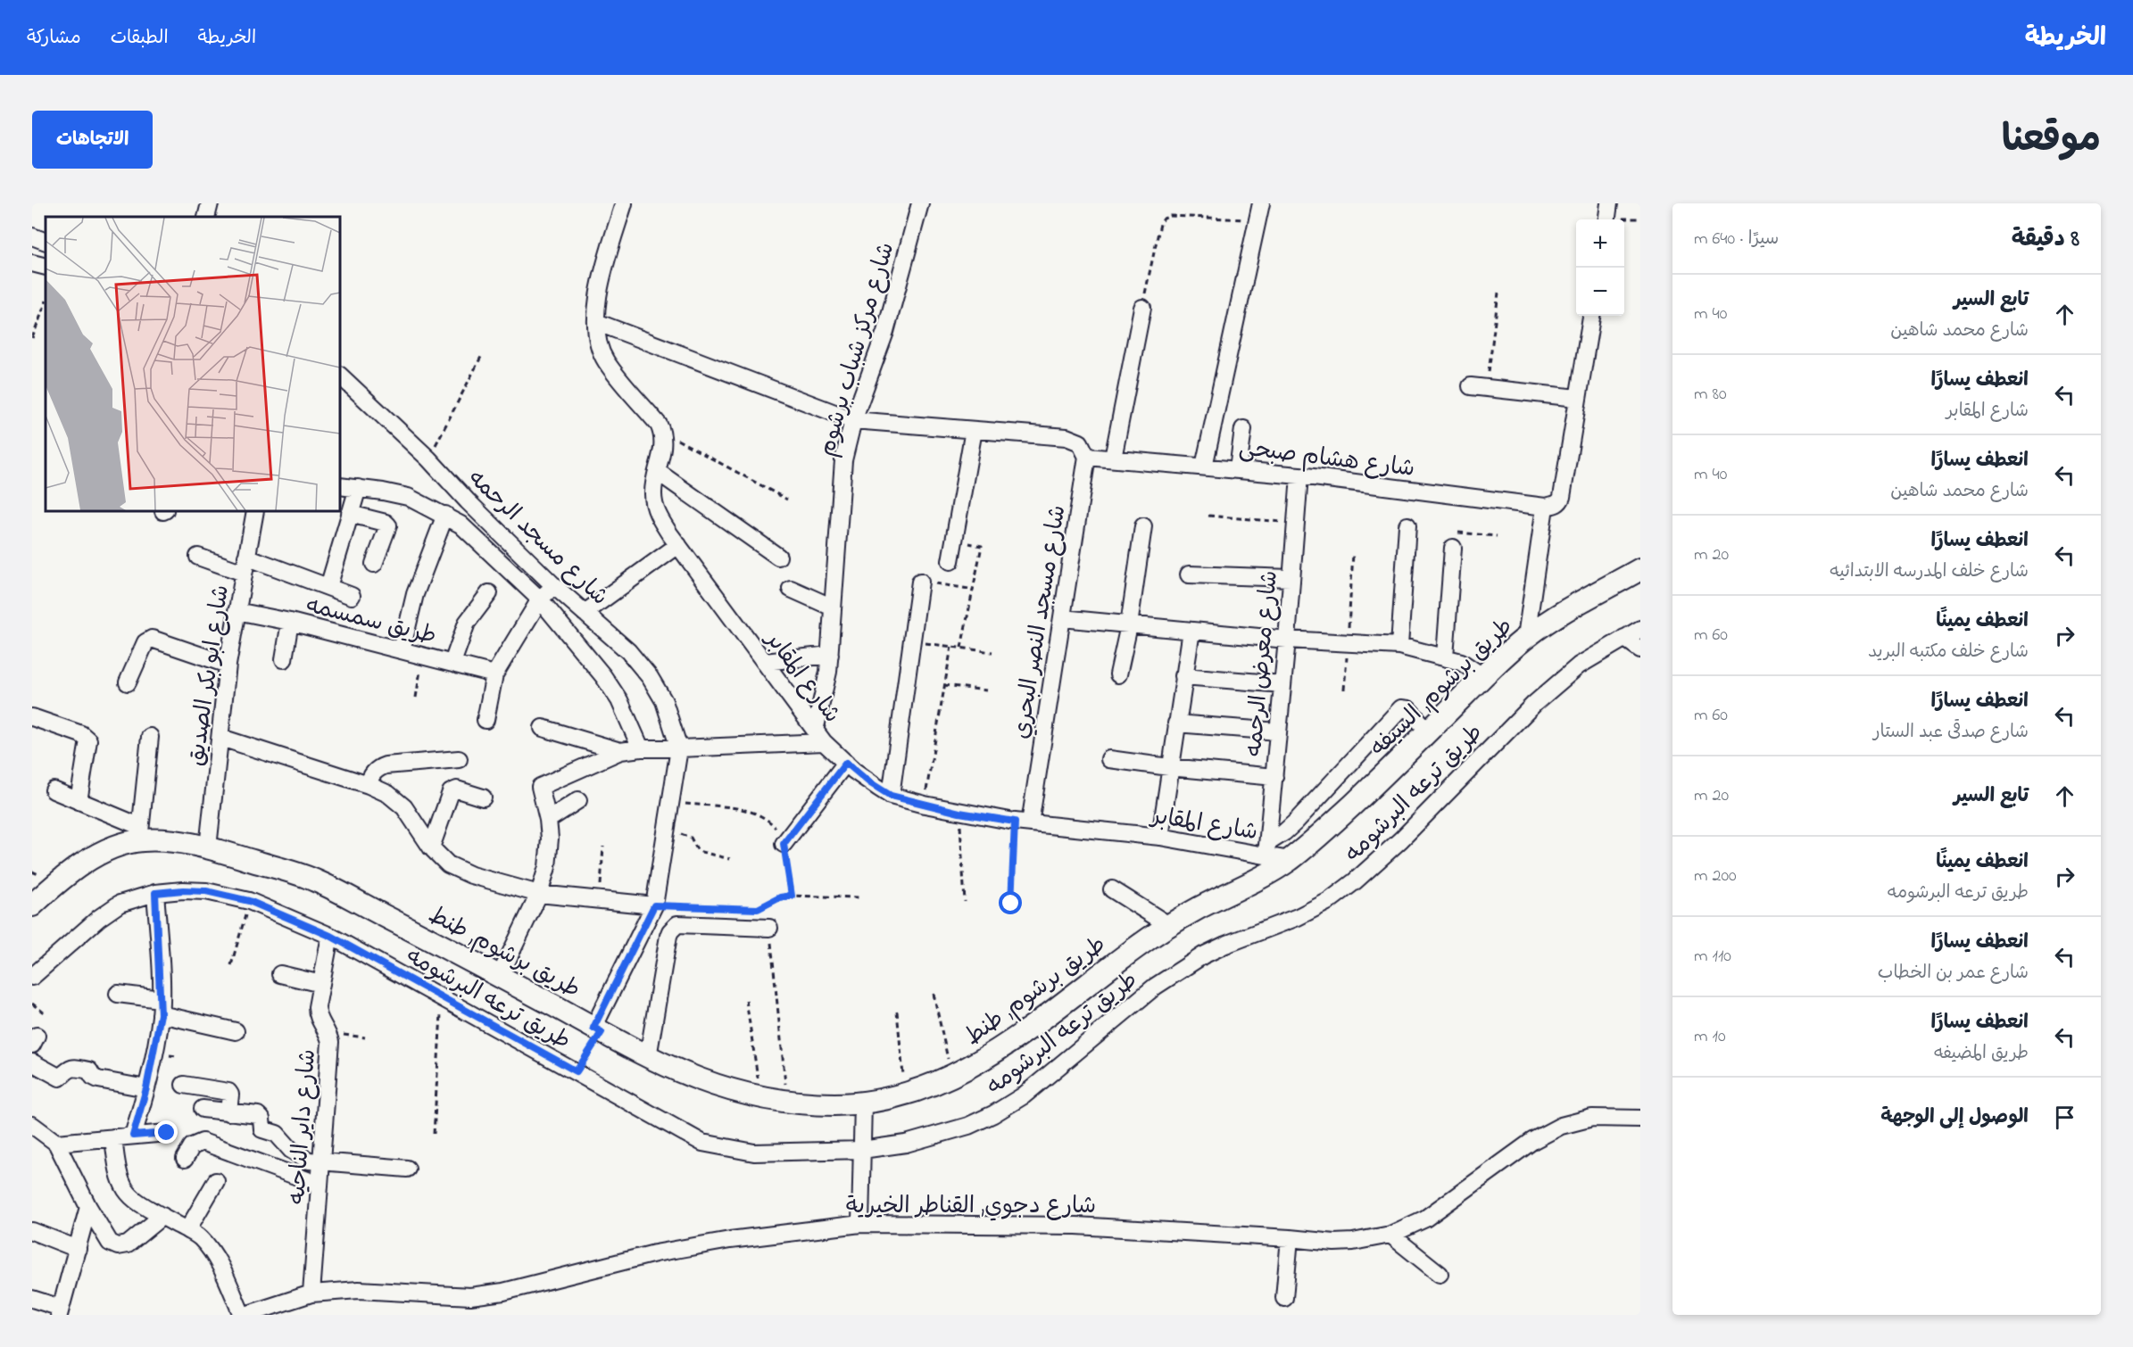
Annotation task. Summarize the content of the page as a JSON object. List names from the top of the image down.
{
  "streets": {
    "main road": ["طريق برشوم, السيفه", "طريق برشوم, طنط"],
    "street": [
      "شارع مركز شباب برشوم",
      "شارع هشام صبحى",
      "شارع مسجد الرحمه",
      "طريق سمسمه",
      "شارع مسجد النصر البحري",
      "شارع معرض الرحمه",
      "شارع ابو بكر الصديق",
      "شارع المقابر",
      "طريق ترعه البرشومه",
      "شارع داير الناحيه",
      "شارع دجوي, القناطر الخيرية"
    ]
  },
  "crossings": [
    ["شارع مركز شباب برشوم", "شارع المقابر"],
    ["شارع هشام صبحى", "شارع مسجد النصر البحري"],
    ["شارع هشام صبحى", "شارع معرض الرحمه"],
    ["طريق سمسمه", "شارع ابو بكر الصديق"],
    ["شارع مسجد النصر البحري", "شارع المقابر"],
    ["شارع معرض الرحمه", "شارع المقابر"],
    ["شارع ابو بكر الصديق", "طريق برشوم, طنط"],
    ["شارع المقابر", "طريق برشوم, السيفه"],
    ["شارع المقابر", "طريق برشوم, طنط"],
    ["طريق برشوم, السيفه", "طريق برشوم, طنط"],
    ["طريق ترعه البرشومه", "شارع داير الناحيه"],
    ["شارع داير الناحيه", "شارع دجوي, القناطر الخيرية"]
  ],
  "page": {
    "header": "الخريطة",
    "nav": ["الخريطة", "الطبقات", "مشاركة"],
    "title": "موقعنا",
    "buttons": "الاتجاهات",
    "heading": ["8 دقيقة", "سيرًا · 640 m"],
    "map_buttons": ["+", "−"],
    "list": [
      ["تابع السير", "شارع محمد شاهين", "40 m"],
      ["انعطف يسارًا", "شارع المقابر", "80 m"],
      ["انعطف يسارًا", "شارع محمد شاهين", "40 m"],
      ["انعطف يسارًا", "شارع خلف المدرسه الابتدائيه", "20 m"],
      ["انعطف يمينًا", "شارع خلف مكتبه البريد", "60 m"],
      ["انعطف يسارًا", "شارع صدقى عبد الستار", "60 m"],
      ["تابع السير", "20 m"],
      ["انعطف يمينًا", "طريق ترعه البرشومه", "200 m"],
      ["انعطف يسارًا", "شارع عمر بن الخطاب", "110 m"],
      ["انعطف يسارًا", "طريق المضيفه", "10 m"],
      "الوصول إلى الوجهة"
    ]
  }
}
